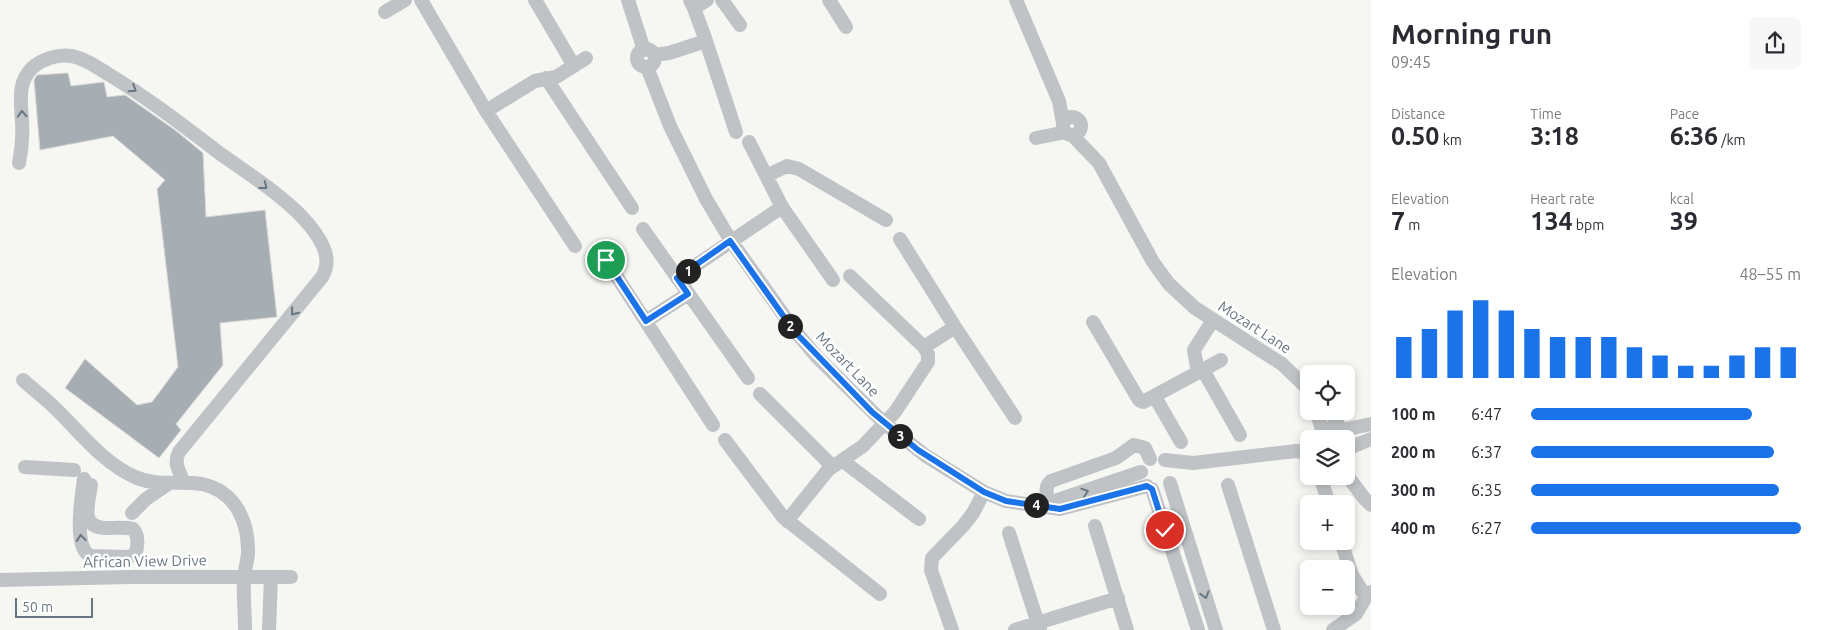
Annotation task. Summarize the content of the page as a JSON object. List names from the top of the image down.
{
  "streets": {
    "street": ["Mozart Lane", "African View Drive"]
  },
  "scale_bar": "50 m",
  "page": {
    "heading": ["Morning run", "09:45"],
    "stats": [
      ["Distance", "0.50 km"],
      ["Time", "3:18"],
      ["Pace", "6:36 /km"],
      ["Elevation", "7 m"],
      ["Heart rate", "134 bpm"],
      ["kcal", "39"]
    ],
    "chart": ["Elevation", "48–55 m"],
    "pins": [
      "1",
      "2",
      "3",
      "4"
    ],
    "map_buttons": ["+", "−"],
    "list": [
      {
        "name": "100 m",
        "note": "6:47"
      },
      {
        "name": "200 m",
        "note": "6:37"
      },
      {
        "name": "300 m",
        "note": "6:35"
      },
      {
        "name": "400 m",
        "note": "6:27"
      }
    ],
    "scale": "50 m"
  }
}
